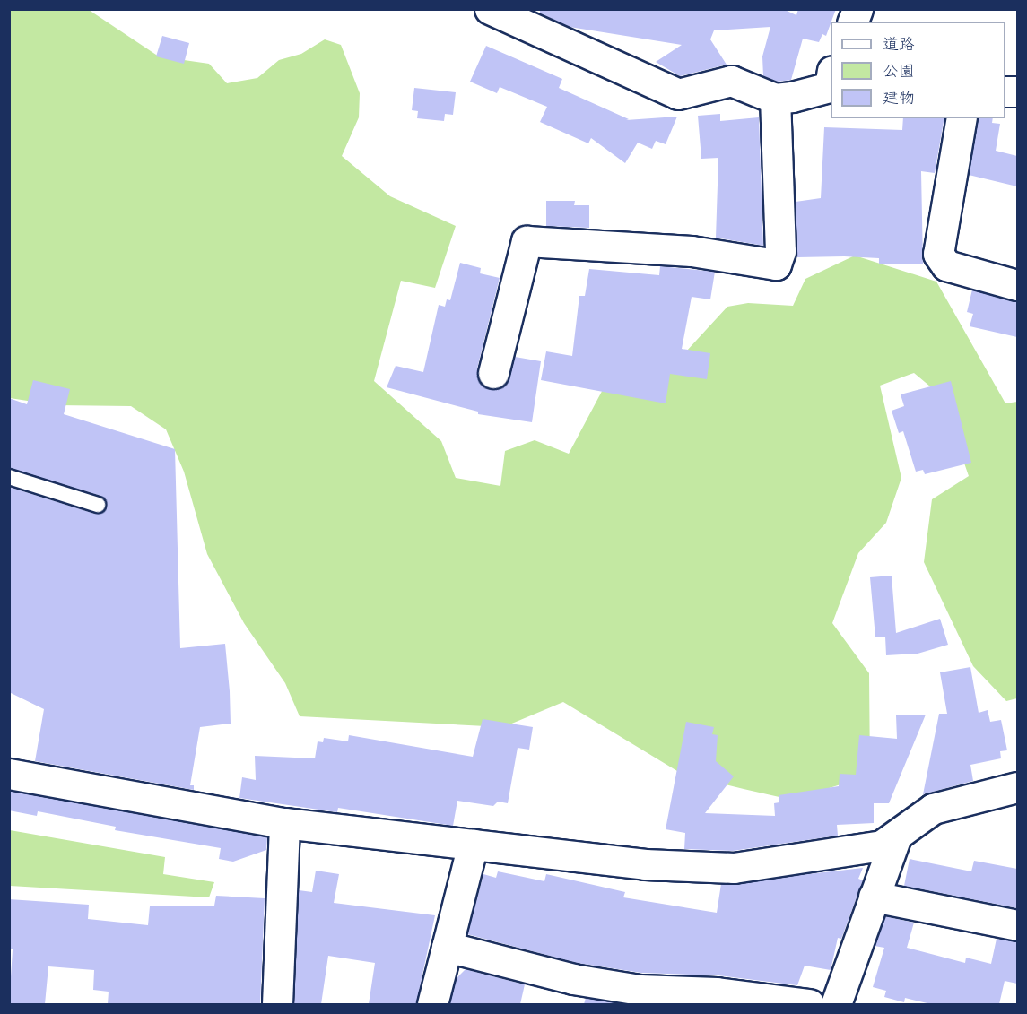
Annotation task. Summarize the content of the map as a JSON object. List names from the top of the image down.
{
  "legend": ["道路", "公園", "建物"]
}
